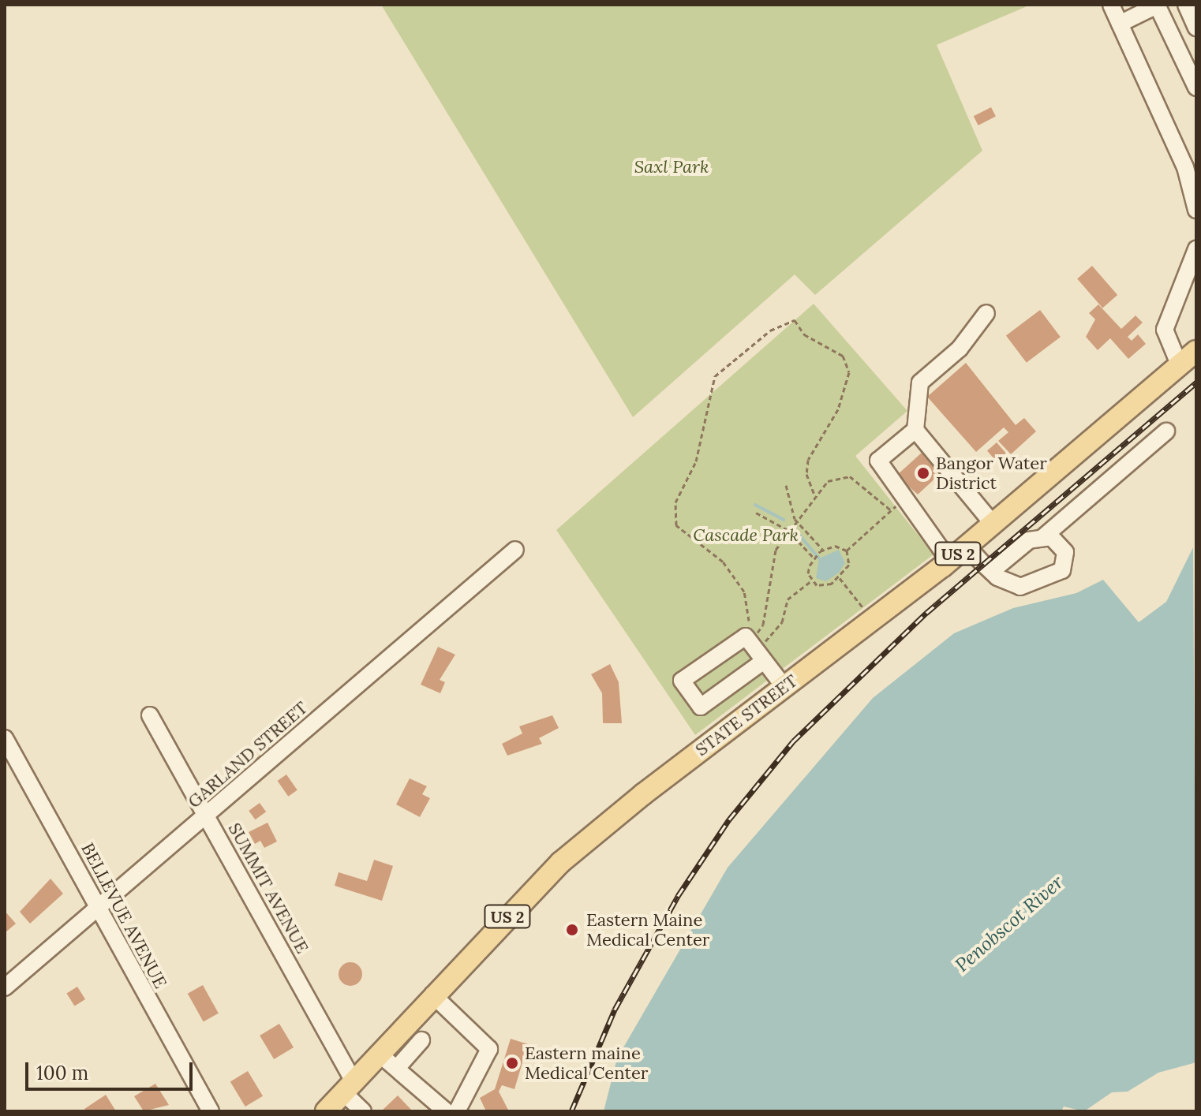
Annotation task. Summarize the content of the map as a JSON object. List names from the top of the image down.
{
  "streets": {
    "main road": ["US 2", "STATE STREET"],
    "street": ["GARLAND STREET", "SUMMIT AVENUE", "BELLEVUE AVENUE"]
  },
  "crossings": [
    ["STATE STREET", "SUMMIT AVENUE"],
    ["GARLAND STREET", "SUMMIT AVENUE"],
    ["GARLAND STREET", "BELLEVUE AVENUE"]
  ],
  "water": ["Penobscot River"],
  "parks": ["Saxl Park", "Cascade Park"],
  "places": ["Bangor Water District", "Eastern Maine Medical Center", "Eastern maine Medical Center"],
  "scale_bar": "100 m"
}
